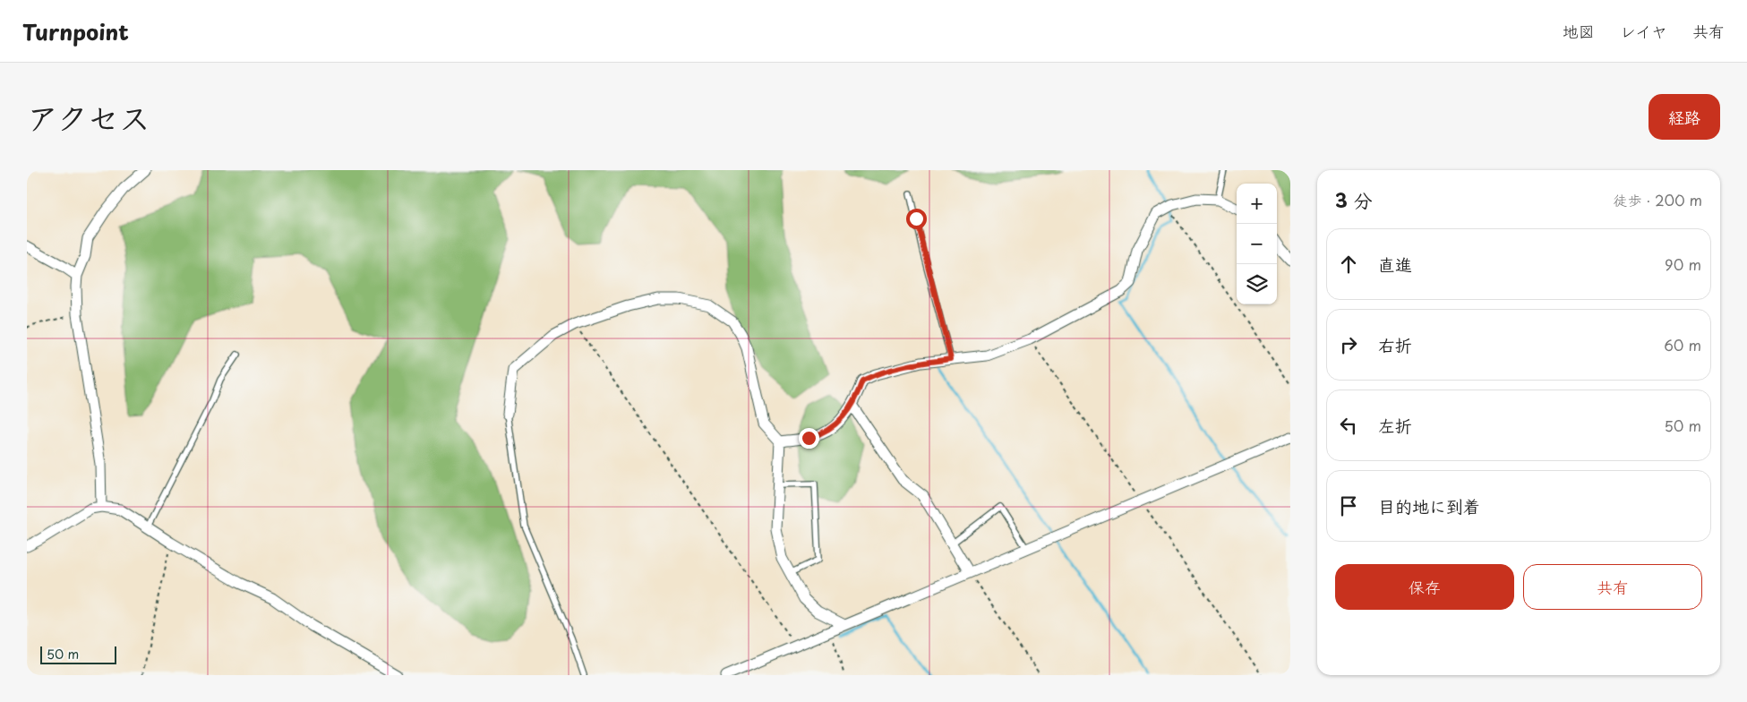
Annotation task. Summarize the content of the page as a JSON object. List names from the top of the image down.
{
  "scale_bar": "50 m",
  "page": {
    "header": "Turnpoint",
    "nav": ["地図", "レイヤ", "共有"],
    "title": "アクセス",
    "buttons": [
      "経路",
      ["保存", "共有"]
    ],
    "heading": ["3 分", "徒歩 · 200 m"],
    "map_buttons": ["+", "−"],
    "list": [
      ["直進", "90 m"],
      ["右折", "60 m"],
      ["左折", "50 m"],
      "目的地に到着"
    ],
    "scale": "50 m"
  }
}
